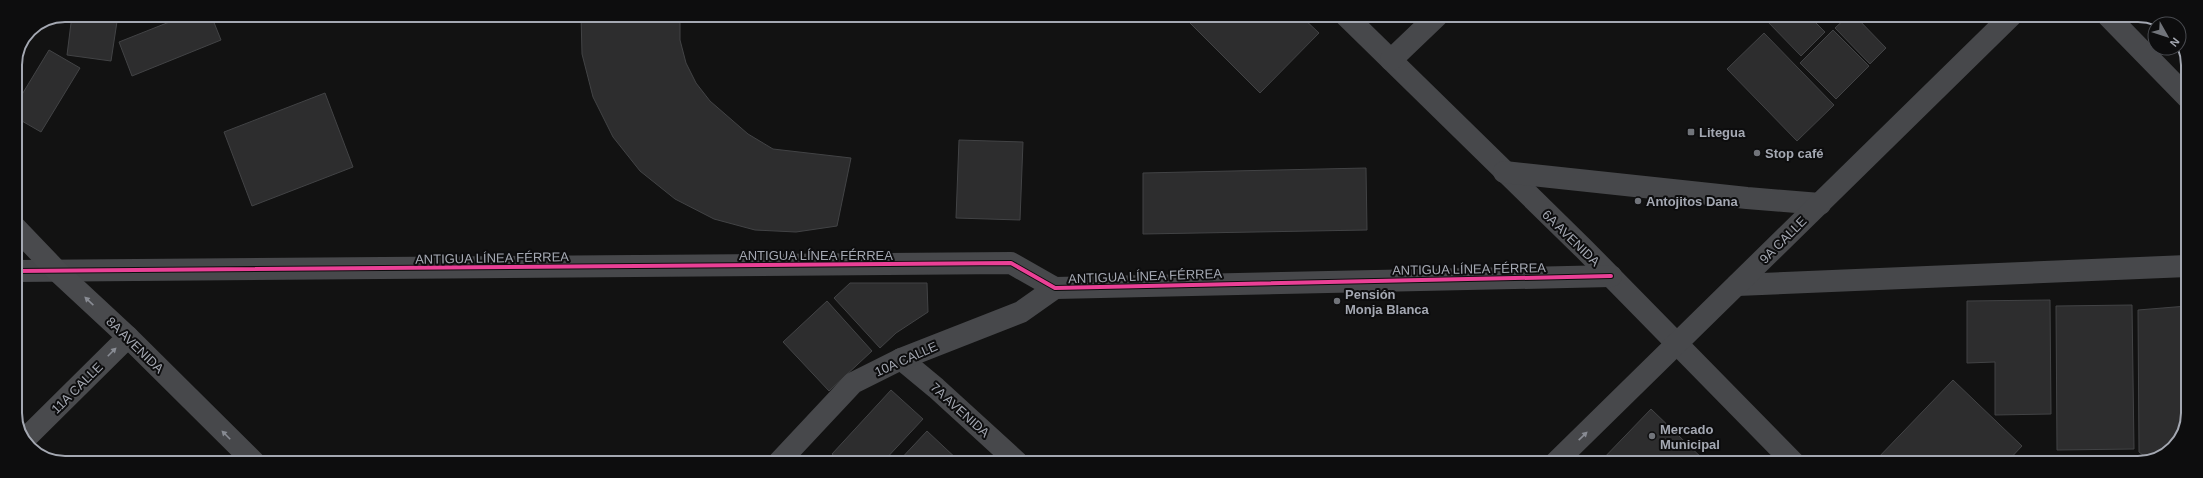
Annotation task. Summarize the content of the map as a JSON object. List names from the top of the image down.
{
  "streets": {
    "main road": ["8A AVENIDA", "11A CALLE"],
    "street": [
      "6A AVENIDA",
      "9A CALLE",
      "ANTIGUA LÍNEA FÉRREA",
      "10A CALLE",
      "7A AVENIDA"
    ]
  },
  "crossings": [
    ["6A AVENIDA", "9A CALLE"],
    ["6A AVENIDA", "ANTIGUA LÍNEA FÉRREA"],
    ["ANTIGUA LÍNEA FÉRREA", "8A AVENIDA"],
    ["ANTIGUA LÍNEA FÉRREA", "10A CALLE"],
    ["8A AVENIDA", "11A CALLE"],
    ["10A CALLE", "7A AVENIDA"]
  ],
  "one_way": ["8A AVENIDA", "11A CALLE"],
  "places": {
    "transit": ["Litegua"],
    "other": [
      "Stop café",
      "Antojitos Dana",
      "Pensión Monja Blanca",
      "Mercado Municipal"
    ]
  },
  "north": "bottom right"
}
